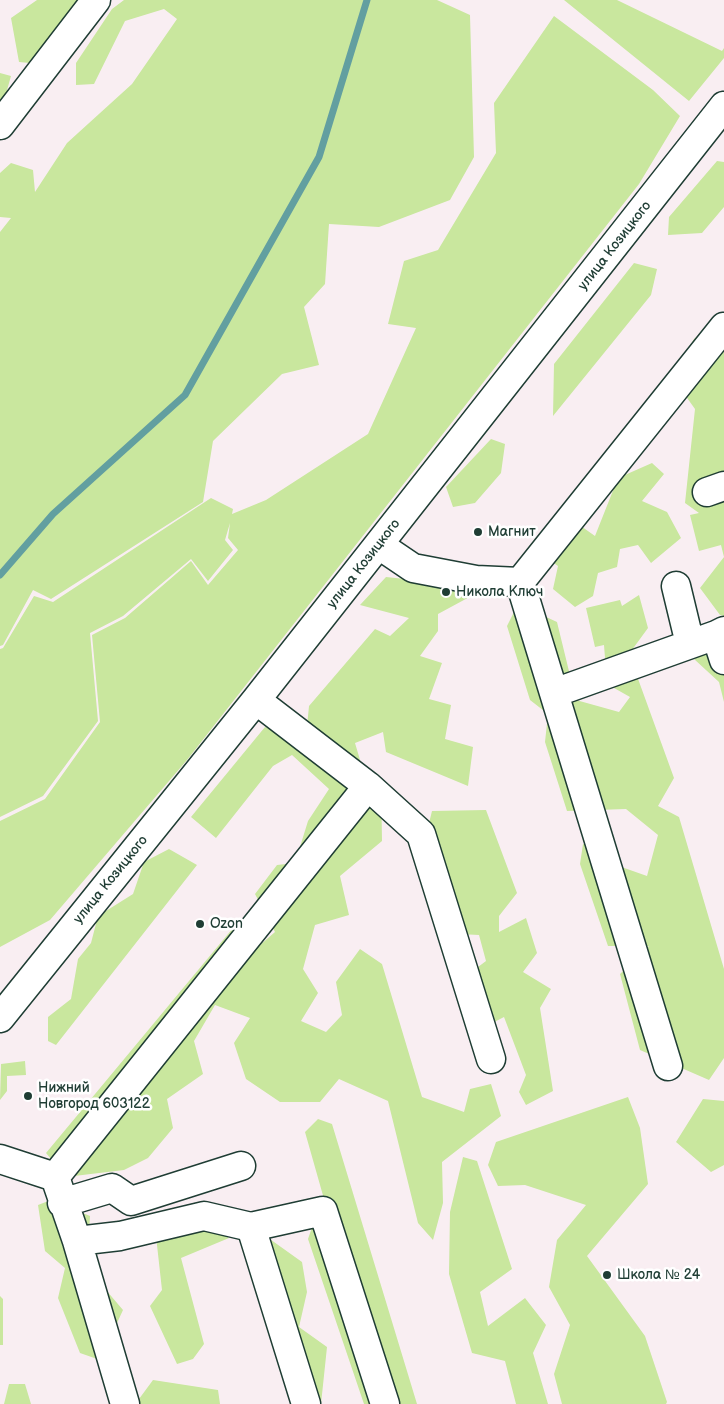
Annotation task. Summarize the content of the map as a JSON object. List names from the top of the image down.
{
  "streets": {
    "street": ["улица Козицкого"]
  },
  "places": [
    "Магнит",
    "Никола Ключ",
    "Ozon",
    "Нижний Новгород 603122",
    "Школа № 24"
  ]
}
